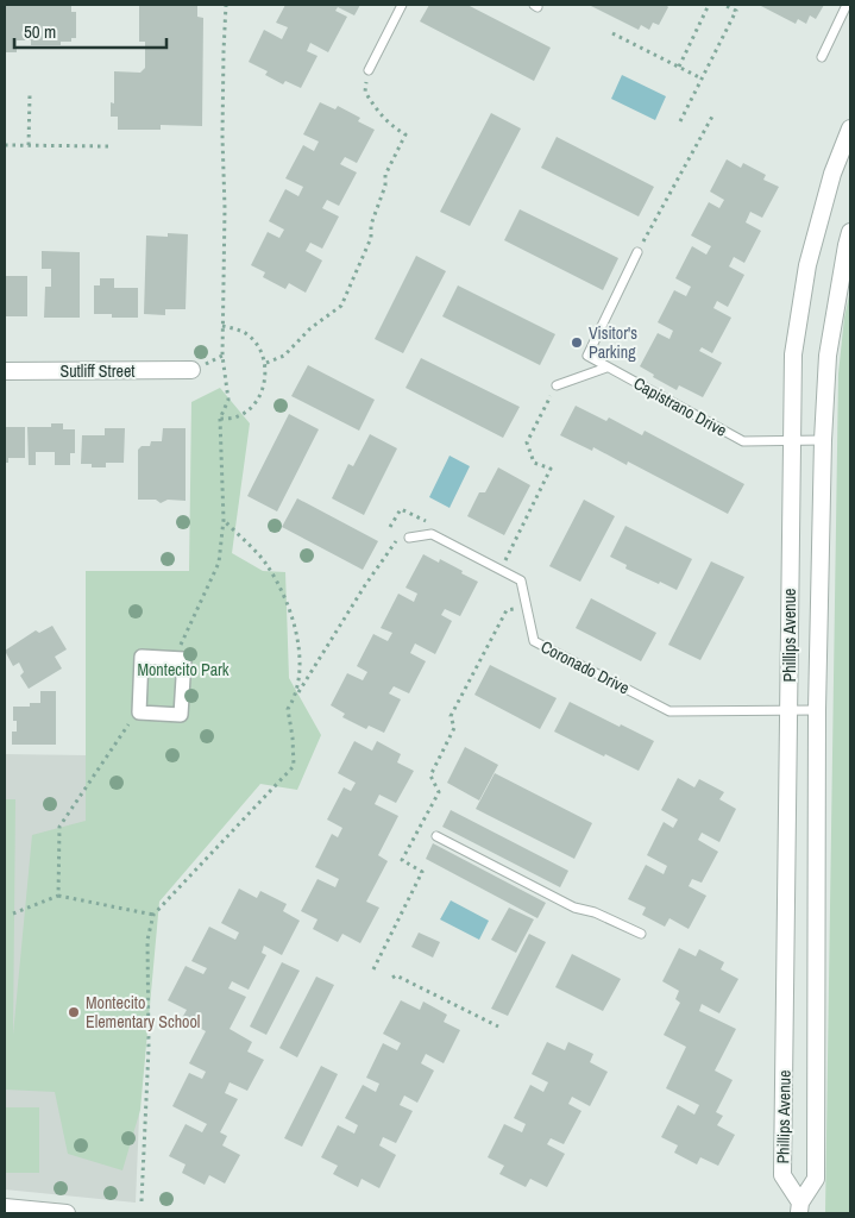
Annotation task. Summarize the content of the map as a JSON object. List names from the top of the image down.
{
  "streets": {
    "street": ["Sutliff Street", "Phillips Avenue"],
    "lane": ["Capistrano Drive", "Coronado Drive"]
  },
  "crossings": [
    ["Capistrano Drive", "Phillips Avenue"],
    ["Phillips Avenue", "Coronado Drive"]
  ],
  "parks": ["Montecito Park"],
  "places": ["Visitor's Parking", "Montecito Elementary School"],
  "scale_bar": "50 m"
}
